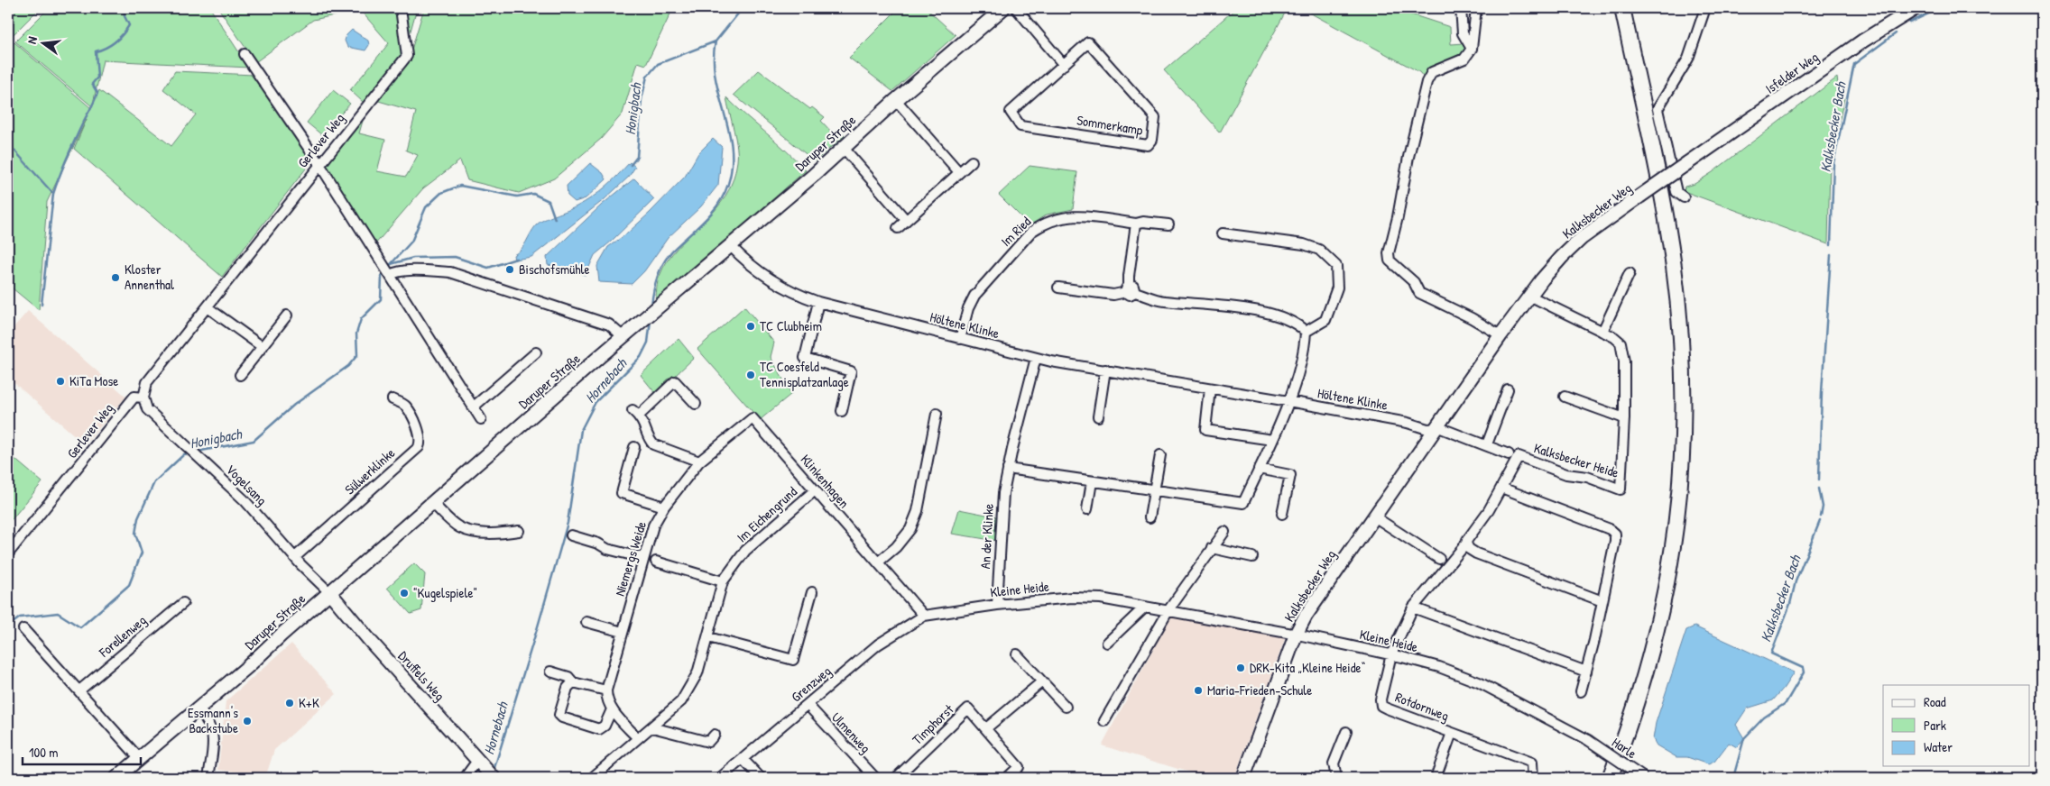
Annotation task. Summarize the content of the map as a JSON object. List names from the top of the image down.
{
  "streets": {
    "street": [
      "Isfelder Weg",
      "Sommerkamp",
      "Gerlever Weg",
      "Daruper Straße",
      "Kalksbecker Weg",
      "Im Ried",
      "Höltene Klinke",
      "Kalksbecker Heide",
      "Sülwerklinke",
      "Klinkenhagen",
      "Vogelsang",
      "Im Eichengrund",
      "An der Klinke",
      "Niemergs Weide",
      "Kleine Heide",
      "Forellenweg",
      "Druffels Weg",
      "Grenzweg",
      "Rotdornweg",
      "Timphorst",
      "Ulmenweg",
      "Harle"
    ]
  },
  "crossings": [
    ["Isfelder Weg", "Kalksbecker Weg"],
    ["Gerlever Weg", "Vogelsang"],
    ["Daruper Straße", "Höltene Klinke"],
    ["Daruper Straße", "Vogelsang"],
    ["Daruper Straße", "Druffels Weg"],
    ["Kalksbecker Weg", "Höltene Klinke"],
    ["Kalksbecker Weg", "Kalksbecker Heide"],
    ["Kalksbecker Weg", "Kleine Heide"],
    ["Im Ried", "Höltene Klinke"],
    ["Höltene Klinke", "An der Klinke"],
    ["Kalksbecker Heide", "Kleine Heide"],
    ["Kalksbecker Heide", "Rotdornweg"],
    ["Sülwerklinke", "Vogelsang"],
    ["Klinkenhagen", "Im Eichengrund"],
    ["Klinkenhagen", "Niemergs Weide"],
    ["Klinkenhagen", "Kleine Heide"],
    ["Klinkenhagen", "Grenzweg"],
    ["Vogelsang", "Druffels Weg"],
    ["An der Klinke", "Kleine Heide"],
    ["Kleine Heide", "Grenzweg"],
    ["Kleine Heide", "Rotdornweg"],
    ["Kleine Heide", "Harle"],
    ["Grenzweg", "Ulmenweg"]
  ],
  "water": ["Honigbach", "Kalksbecker Bach", "Hornebach"],
  "places": [
    "Bischofsmühle",
    "Kloster Annenthal",
    "TC Clubheim",
    "TC Coesfeld Tennisplatzanlage",
    "KiTa Mose",
    "\"Kugelspiele\"",
    "DRK-Kita „Kleine Heide“",
    "Maria-Frieden-Schule",
    "K+K",
    "Essmann's Backstube"
  ],
  "legend": ["Road", "Park", "Water"],
  "scale_bar": "100 m",
  "north": "left"
}
